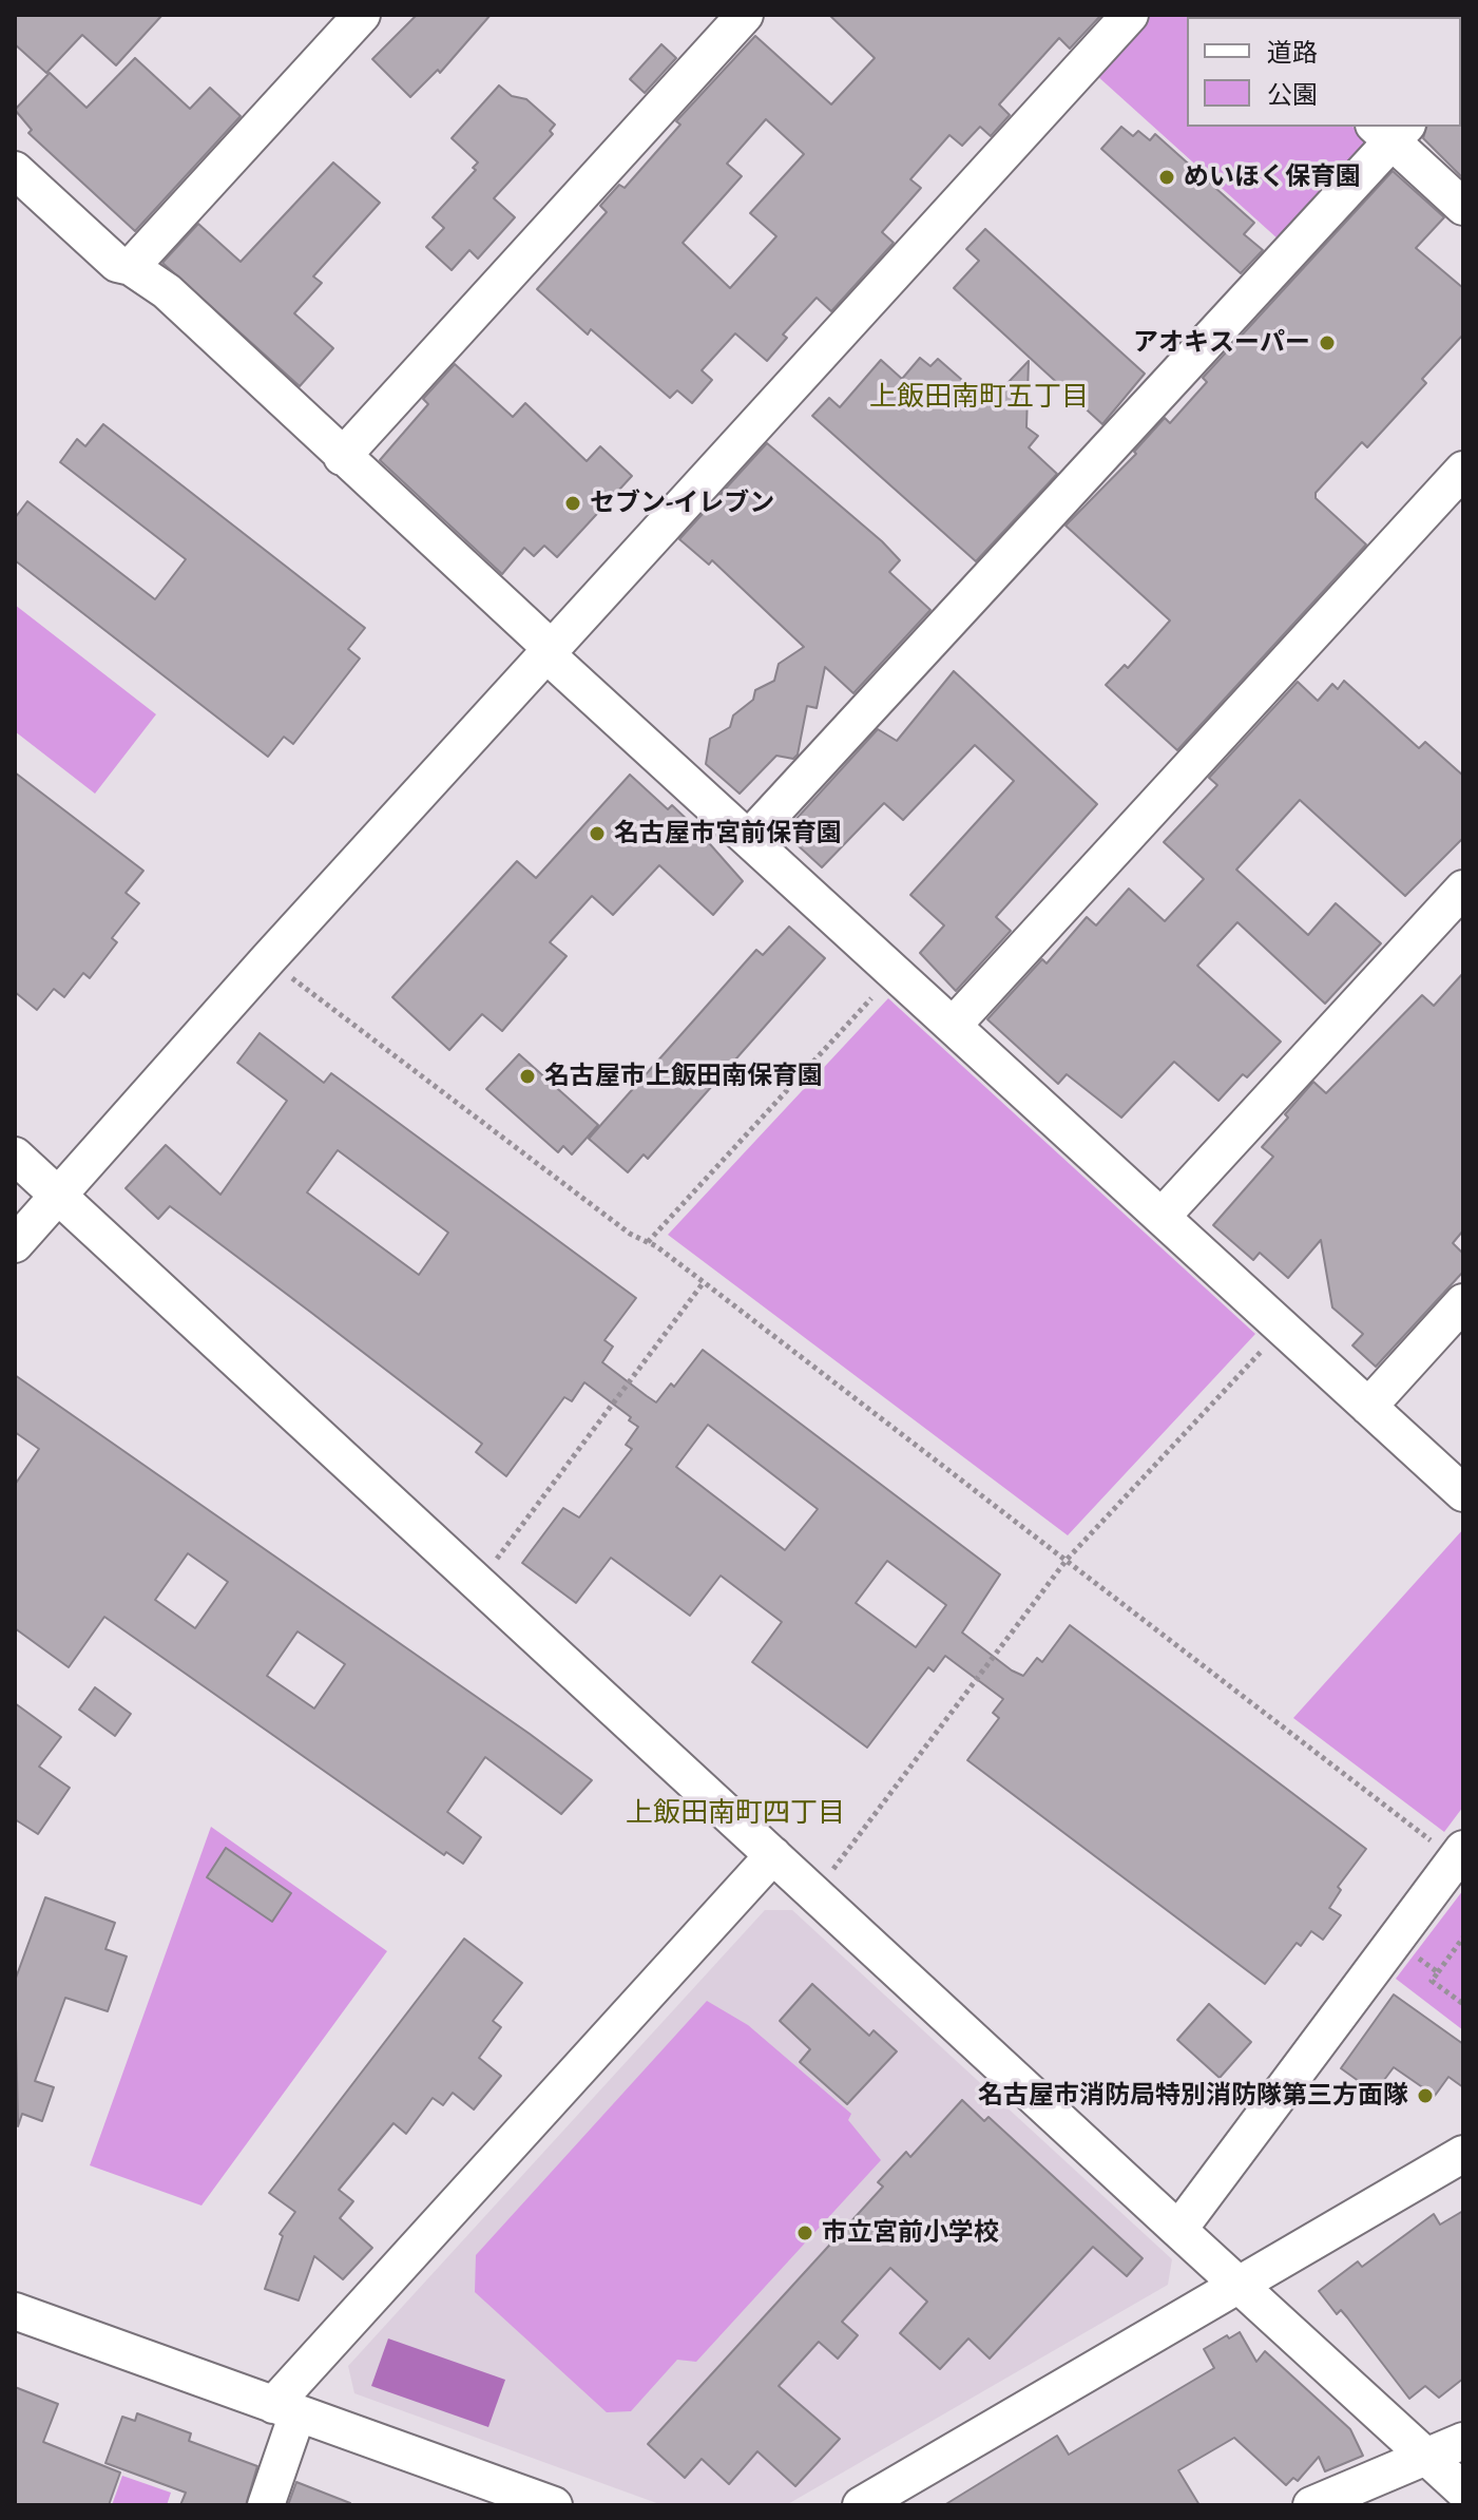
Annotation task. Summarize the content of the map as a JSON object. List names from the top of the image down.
{
  "districts": ["上飯田南町五丁目", "上飯田南町四丁目"],
  "places": [
    "めいほく保育園",
    "アオキスーパー",
    "セブン-イレブン",
    "名古屋市宮前保育園",
    "名古屋市上飯田南保育園",
    "名古屋市消防局特別消防隊第三方面隊",
    "市立宮前小学校"
  ],
  "legend": ["道路", "公園"]
}
